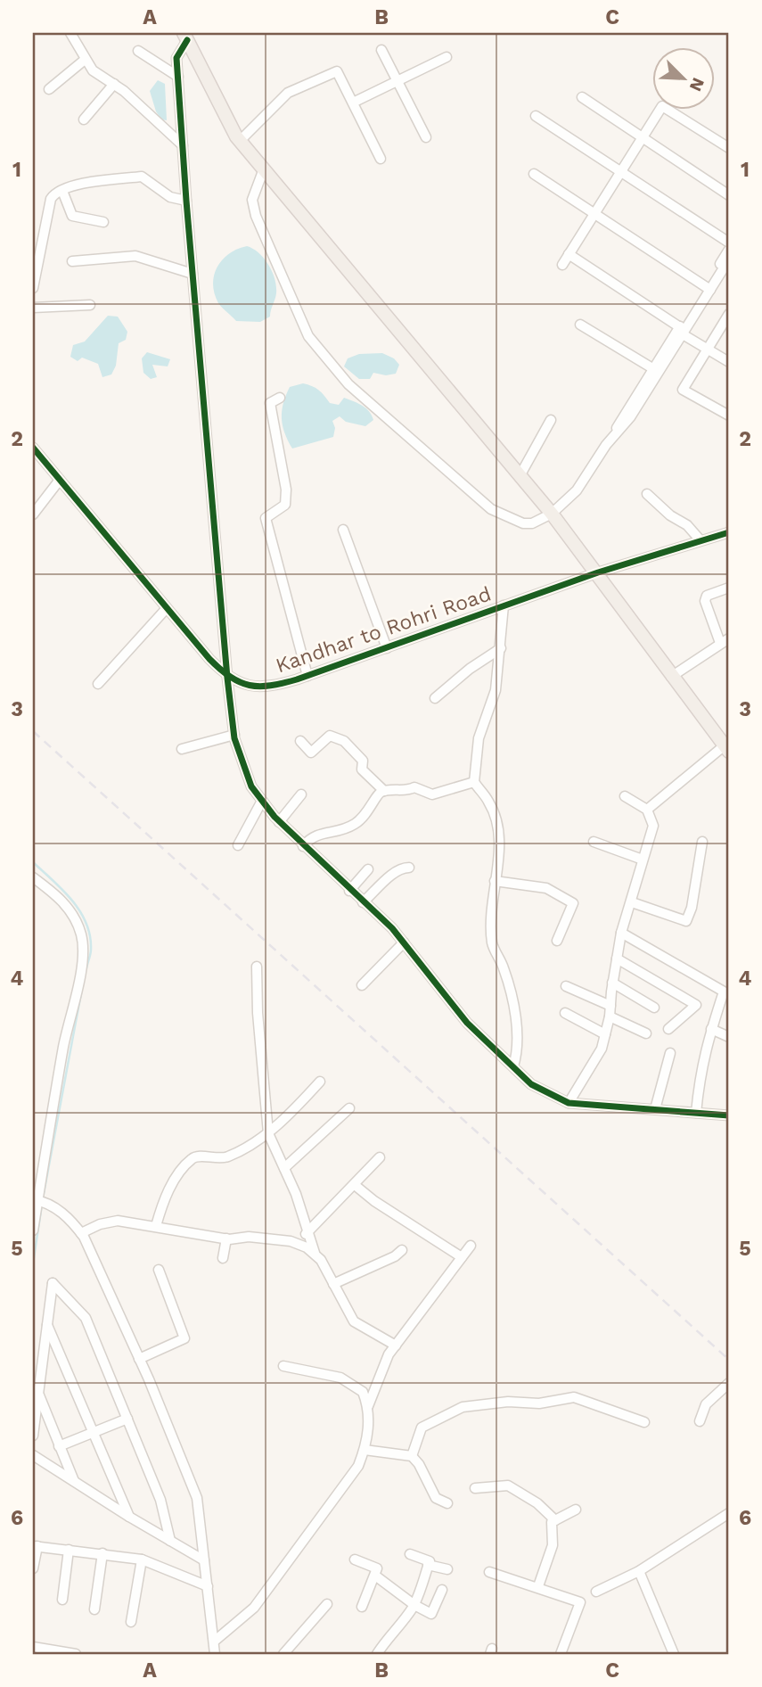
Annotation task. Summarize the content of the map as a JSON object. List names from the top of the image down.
{
  "streets": {
    "street": ["Kandhar to Rohri Road"]
  },
  "north": "bottom right",
  "grid": {
    "columns": ["A", "B", "C"],
    "rows": [
      "1",
      "2",
      "3",
      "4",
      "5",
      "6"
    ]
  }
}
